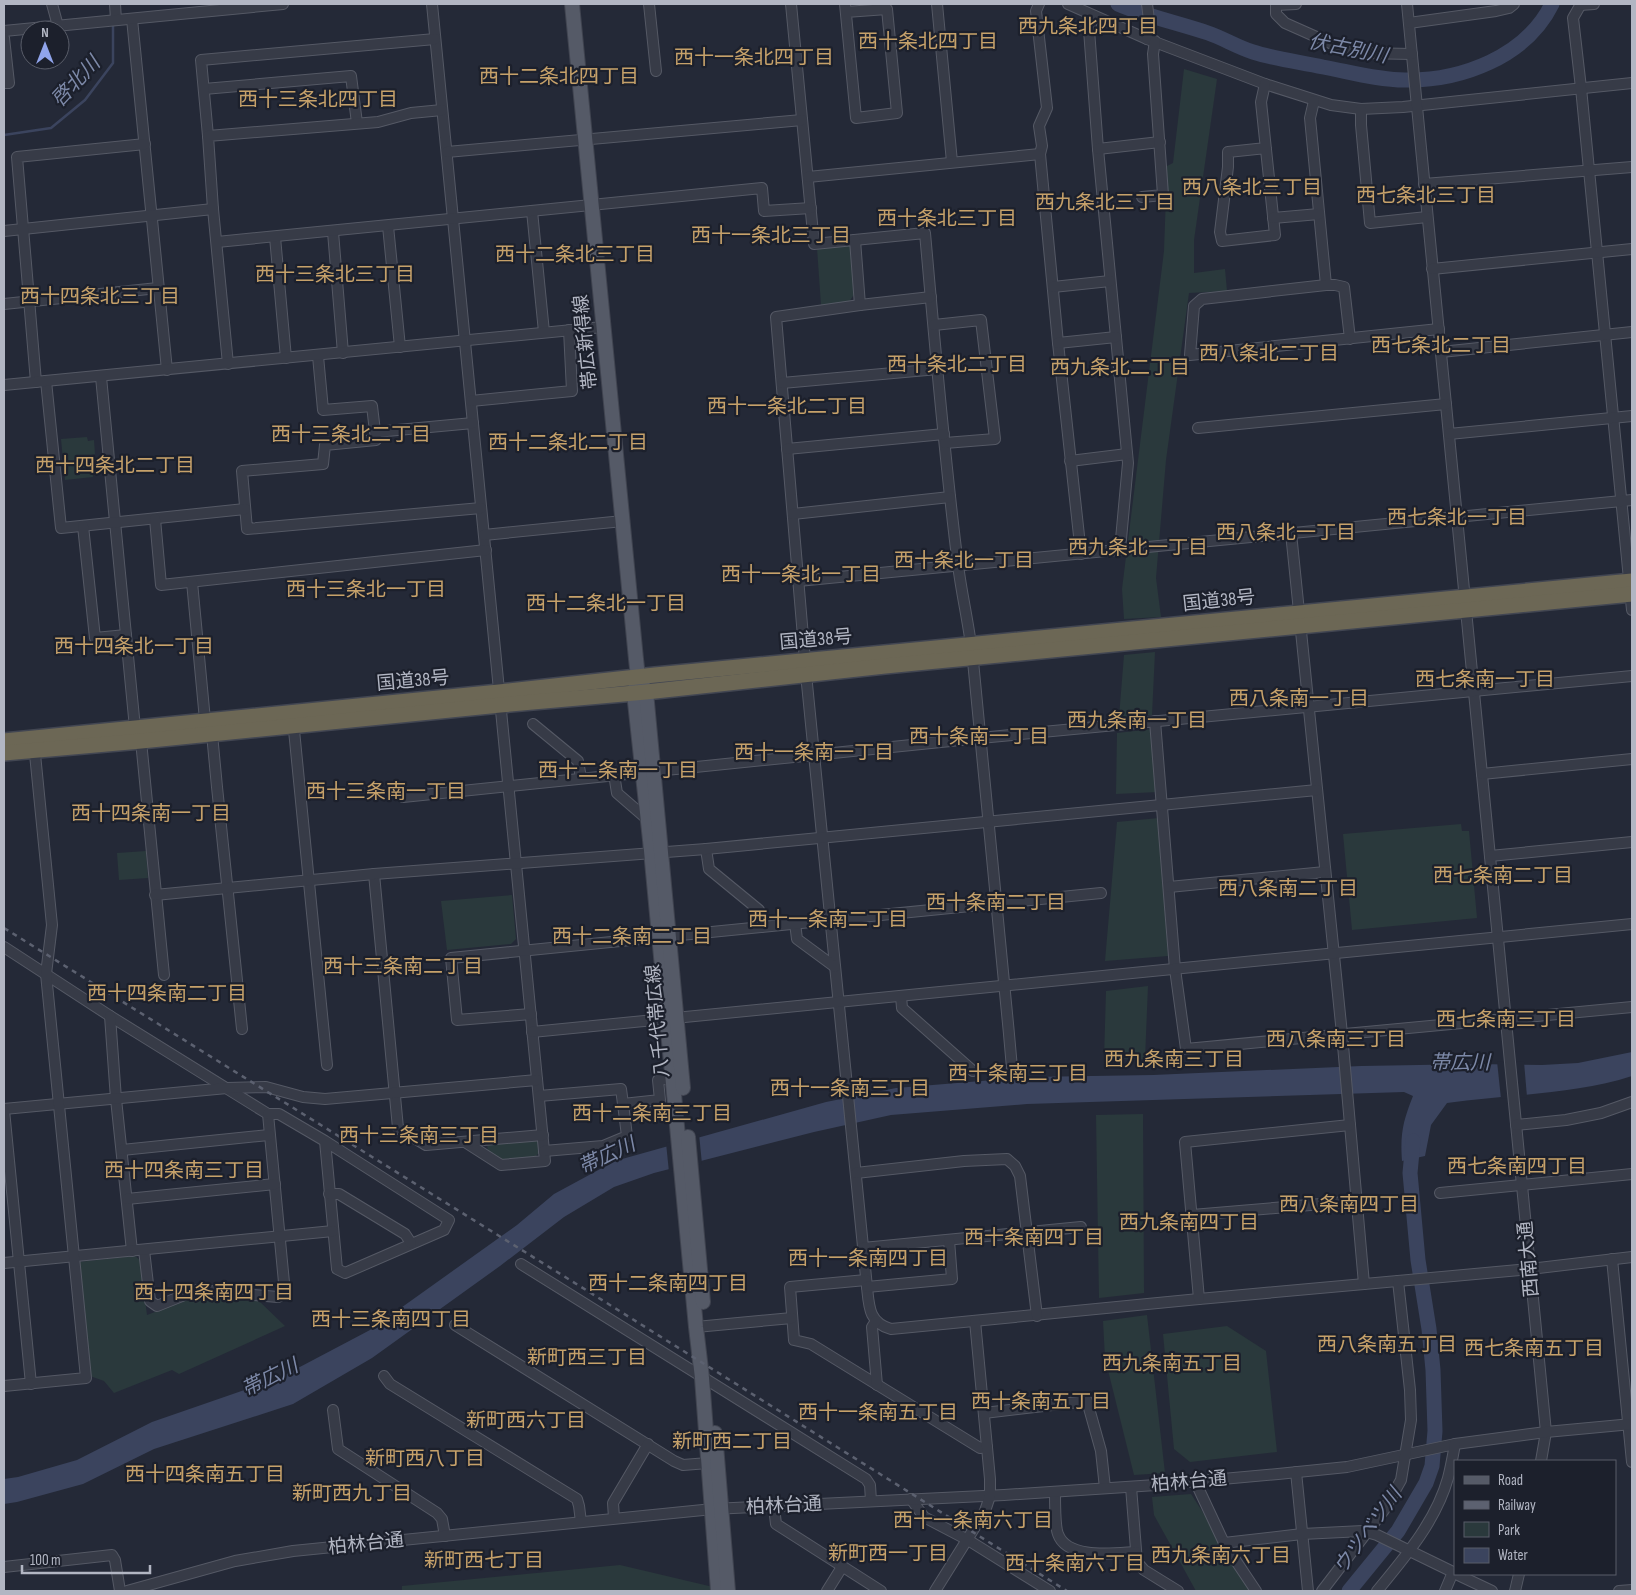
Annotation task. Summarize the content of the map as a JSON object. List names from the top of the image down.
{
  "streets": {
    "highway": ["国道38号"],
    "main road": ["帯広新得線", "八千代帯広線"],
    "street": ["西南大通", "柏林台通"]
  },
  "crossings": [
    ["帯広新得線", "国道38号"],
    ["帯広新得線", "八千代帯広線"],
    ["国道38号", "八千代帯広線"],
    ["国道38号", "西南大通"],
    ["八千代帯広線", "柏林台通"],
    ["西南大通", "柏林台通"]
  ],
  "districts": [
    "西九条北四丁目",
    "西十条北四丁目",
    "西十一条北四丁目",
    "西十二条北四丁目",
    "西十三条北四丁目",
    "西八条北三丁目",
    "西七条北三丁目",
    "西九条北三丁目",
    "西十条北三丁目",
    "西十一条北三丁目",
    "西十二条北三丁目",
    "西十三条北三丁目",
    "西十四条北三丁目",
    "西七条北二丁目",
    "西八条北二丁目",
    "西十条北二丁目",
    "西九条北二丁目",
    "西十一条北二丁目",
    "西十三条北二丁目",
    "西十二条北二丁目",
    "西十四条北二丁目",
    "西七条北一丁目",
    "西八条北一丁目",
    "西九条北一丁目",
    "西十条北一丁目",
    "西十一条北一丁目",
    "西十三条北一丁目",
    "西十二条北一丁目",
    "西十四条北一丁目",
    "西七条南一丁目",
    "西八条南一丁目",
    "西九条南一丁目",
    "西十条南一丁目",
    "西十一条南一丁目",
    "西十二条南一丁目",
    "西十三条南一丁目",
    "西十四条南一丁目",
    "西七条南二丁目",
    "西八条南二丁目",
    "西十条南二丁目",
    "西十一条南二丁目",
    "西十二条南二丁目",
    "西十三条南二丁目",
    "西十四条南二丁目",
    "西七条南三丁目",
    "西八条南三丁目",
    "西九条南三丁目",
    "西十条南三丁目",
    "西十一条南三丁目",
    "西十二条南三丁目",
    "西十三条南三丁目",
    "西七条南四丁目",
    "西十四条南三丁目",
    "西八条南四丁目",
    "西九条南四丁目",
    "西十条南四丁目",
    "西十一条南四丁目",
    "西十二条南四丁目",
    "西十四条南四丁目",
    "西十三条南四丁目",
    "西八条南五丁目",
    "西七条南五丁目",
    "新町西三丁目",
    "西九条南五丁目",
    "西十条南五丁目",
    "西十一条南五丁目",
    "新町西六丁目",
    "新町西二丁目",
    "新町西八丁目",
    "西十四条南五丁目",
    "新町西九丁目",
    "西十一条南六丁目",
    "新町西一丁目",
    "西九条南六丁目",
    "新町西七丁目",
    "西十条南六丁目"
  ],
  "water": [
    "伏古別川",
    "啓北川",
    "帯広川",
    "ウツベツ川"
  ],
  "legend": [
    "Road",
    "Railway",
    "Park",
    "Water"
  ],
  "scale_bar": "100 m",
  "north": "top"
}
